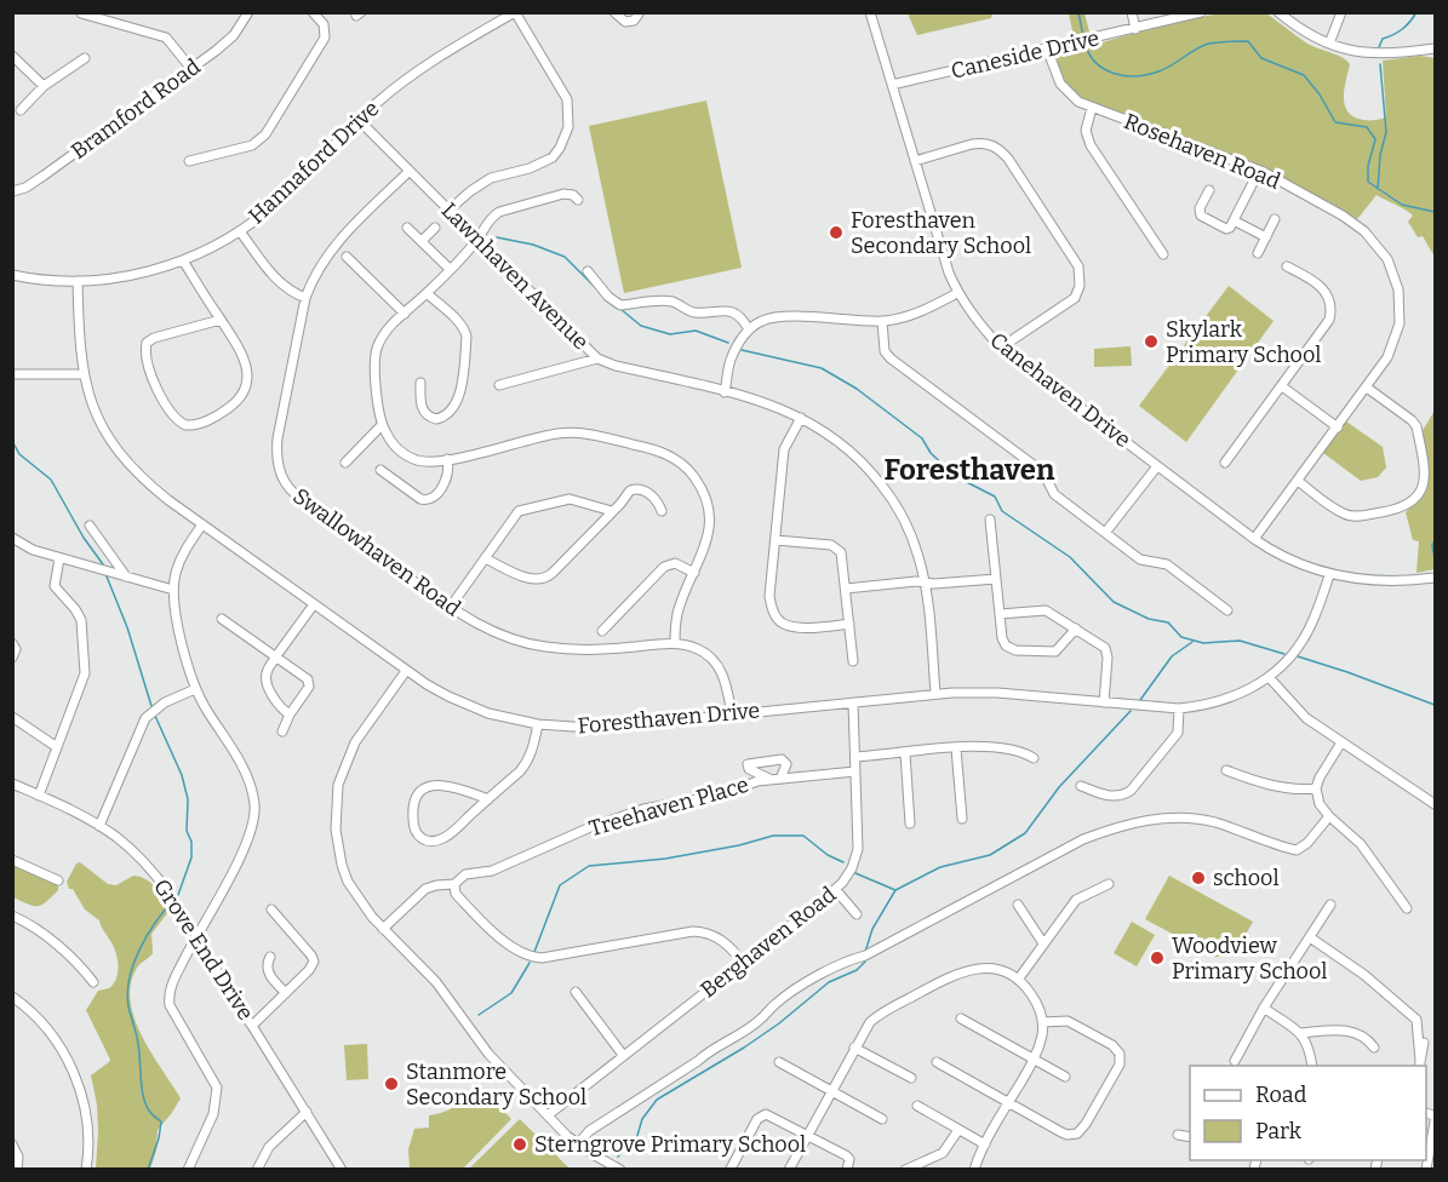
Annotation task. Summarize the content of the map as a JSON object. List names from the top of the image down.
{
  "streets": {
    "street": [
      "Caneside Drive",
      "Bramford Road",
      "Rosehaven Road",
      "Hannaford Drive",
      "Lawnhaven Avenue",
      "Canehaven Drive",
      "Swallowhaven Road",
      "Foresthaven Drive",
      "Treehaven Place",
      "Berghaven Road",
      "Grove End Drive"
    ]
  },
  "crossings": [
    ["Caneside Drive", "Rosehaven Road"],
    ["Caneside Drive", "Canehaven Drive"],
    ["Rosehaven Road", "Canehaven Drive"],
    ["Hannaford Drive", "Lawnhaven Avenue"],
    ["Hannaford Drive", "Foresthaven Drive"],
    ["Lawnhaven Avenue", "Swallowhaven Road"],
    ["Lawnhaven Avenue", "Foresthaven Drive"],
    ["Canehaven Drive", "Foresthaven Drive"],
    ["Swallowhaven Road", "Foresthaven Drive"],
    ["Foresthaven Drive", "Berghaven Road"],
    ["Treehaven Place", "Berghaven Road"]
  ],
  "districts": ["Foresthaven"],
  "places": [
    "Foresthaven Secondary School",
    "Skylark Primary School",
    "school",
    "Woodview Primary School",
    "Stanmore Secondary School",
    "Sterngrove Primary School"
  ],
  "legend": ["Road", "Park"]
}
